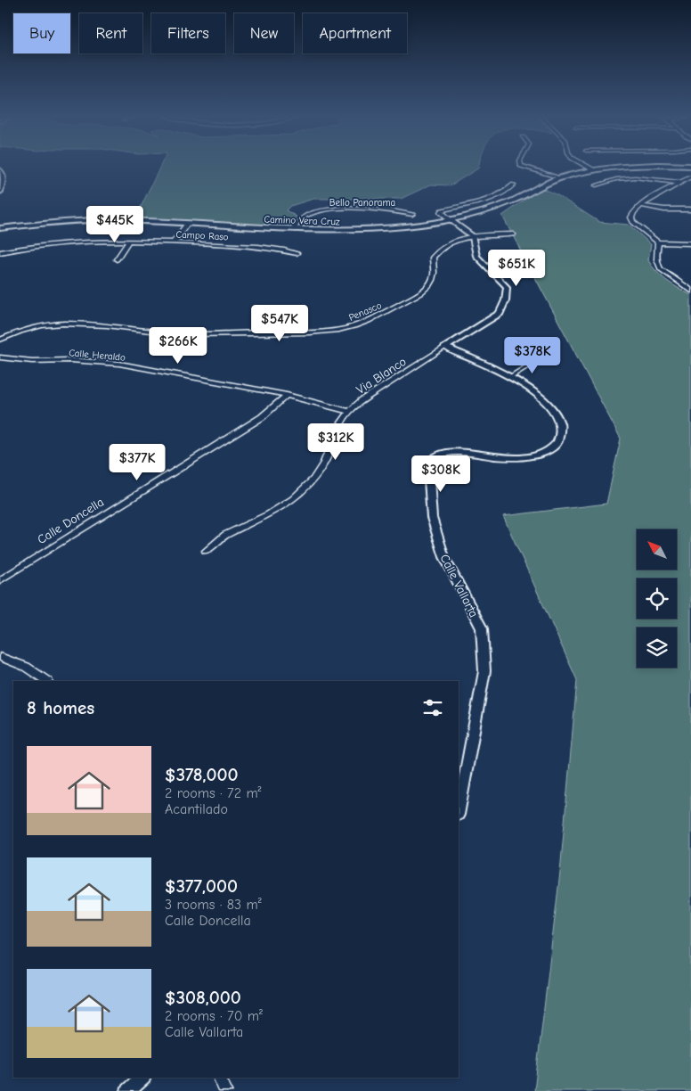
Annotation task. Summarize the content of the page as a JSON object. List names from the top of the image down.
{
  "streets": {
    "main road": ["Camino Vera Cruz"],
    "street": [
      "Bello Panorama",
      "Campo Raso",
      "Penasco",
      "Calle Heraldo",
      "Via Blanco",
      "Calle Doncella",
      "Calle Vallarta"
    ]
  },
  "crossings": [
    ["Bello Panorama", "Camino Vera Cruz"],
    ["Penasco", "Via Blanco"],
    ["Calle Heraldo", "Via Blanco"],
    ["Calle Heraldo", "Calle Doncella"],
    ["Via Blanco", "Calle Vallarta"]
  ],
  "north": "top left",
  "page": {
    "chip": [
      "Buy",
      "Rent",
      "Filters",
      "New",
      "Apartment"
    ],
    "price": [
      "$445K",
      "$651K",
      "$547K",
      "$266K",
      "$378K",
      "$312K",
      "$377K",
      "$308K"
    ],
    "heading": "8 homes",
    "list": [
      {
        "name": "$378,000",
        "note": "2 rooms · 72 m² · Acantilado"
      },
      {
        "name": "$377,000",
        "note": "3 rooms · 83 m² · Calle Doncella"
      },
      {
        "name": "$308,000",
        "note": "2 rooms · 70 m² · Calle Vallarta"
      }
    ]
  }
}
